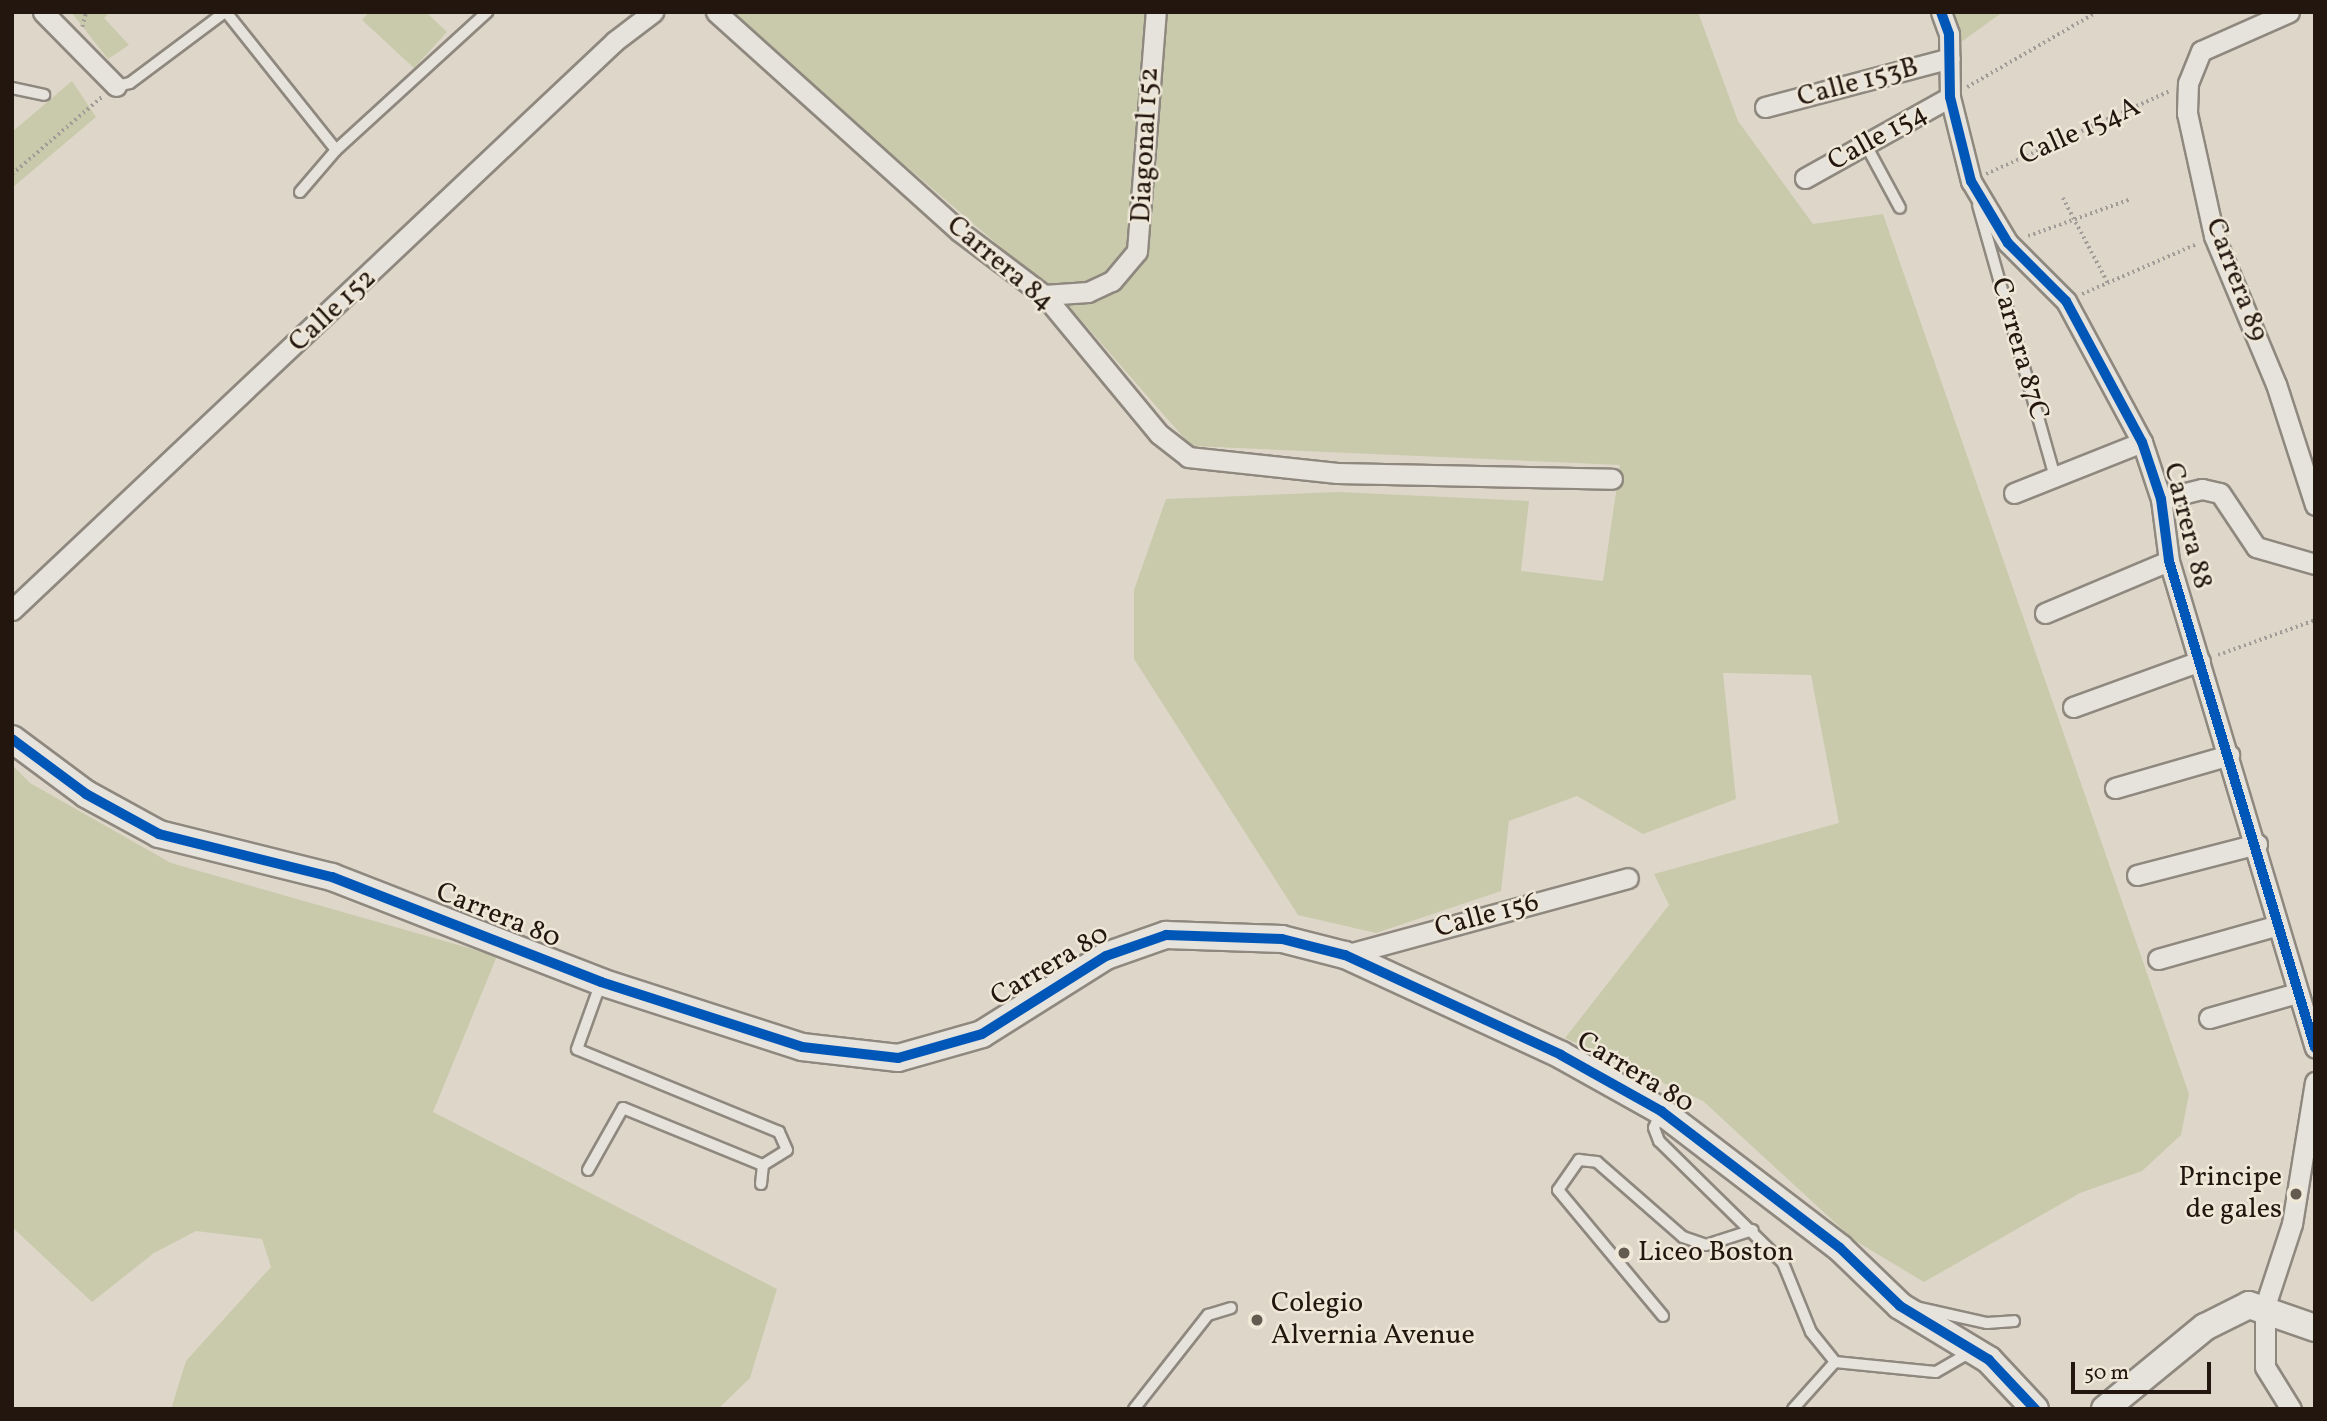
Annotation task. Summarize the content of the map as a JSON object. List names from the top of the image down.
{
  "streets": {
    "street": [
      "Calle 153B",
      "Calle 154",
      "Diagonal 152",
      "Carrera 84",
      "Carrera 89",
      "Calle 152",
      "Carrera 88",
      "Carrera 80",
      "Calle 156"
    ],
    "lane": ["Carrera 87C"],
    "path": ["Calle 154A"]
  },
  "crossings": [
    ["Calle 153B", "Carrera 88"],
    ["Calle 154A", "Carrera 89"],
    ["Calle 154A", "Carrera 87C"],
    ["Calle 154A", "Carrera 88"],
    ["Calle 154", "Carrera 88"],
    ["Diagonal 152", "Carrera 84"],
    ["Carrera 87C", "Carrera 88"],
    ["Carrera 80", "Calle 156"]
  ],
  "places": ["Principe de gales", "Liceo Boston", "Colegio Alvernia Avenue"],
  "scale_bar": "50 m"
}
